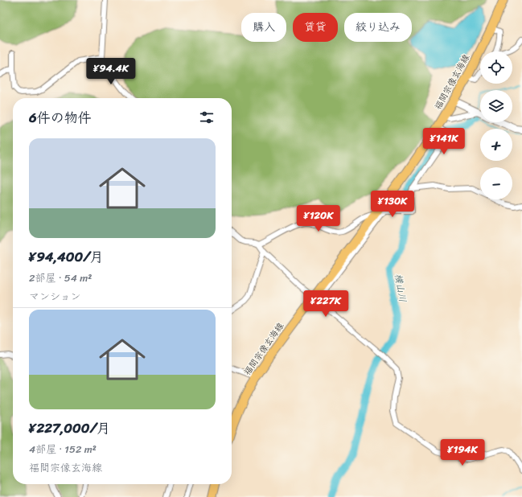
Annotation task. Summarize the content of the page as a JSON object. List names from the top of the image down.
{
  "streets": {
    "main road": ["福間宗像玄海線"]
  },
  "water": ["横山川"],
  "page": {
    "chip": ["購入", "賃貸", "絞り込み"],
    "map_buttons": ["+", "−"],
    "price": [
      "¥94.4K",
      "¥141K",
      "¥130K",
      "¥120K",
      "¥227K",
      "¥194K"
    ],
    "heading": "6件の物件",
    "list": [
      {
        "name": "¥94,400/月",
        "note": "2部屋 · 54 m² · マンション"
      },
      {
        "name": "¥227,000/月",
        "note": "4部屋 · 152 m² · 福間宗像玄海線"
      }
    ]
  }
}
